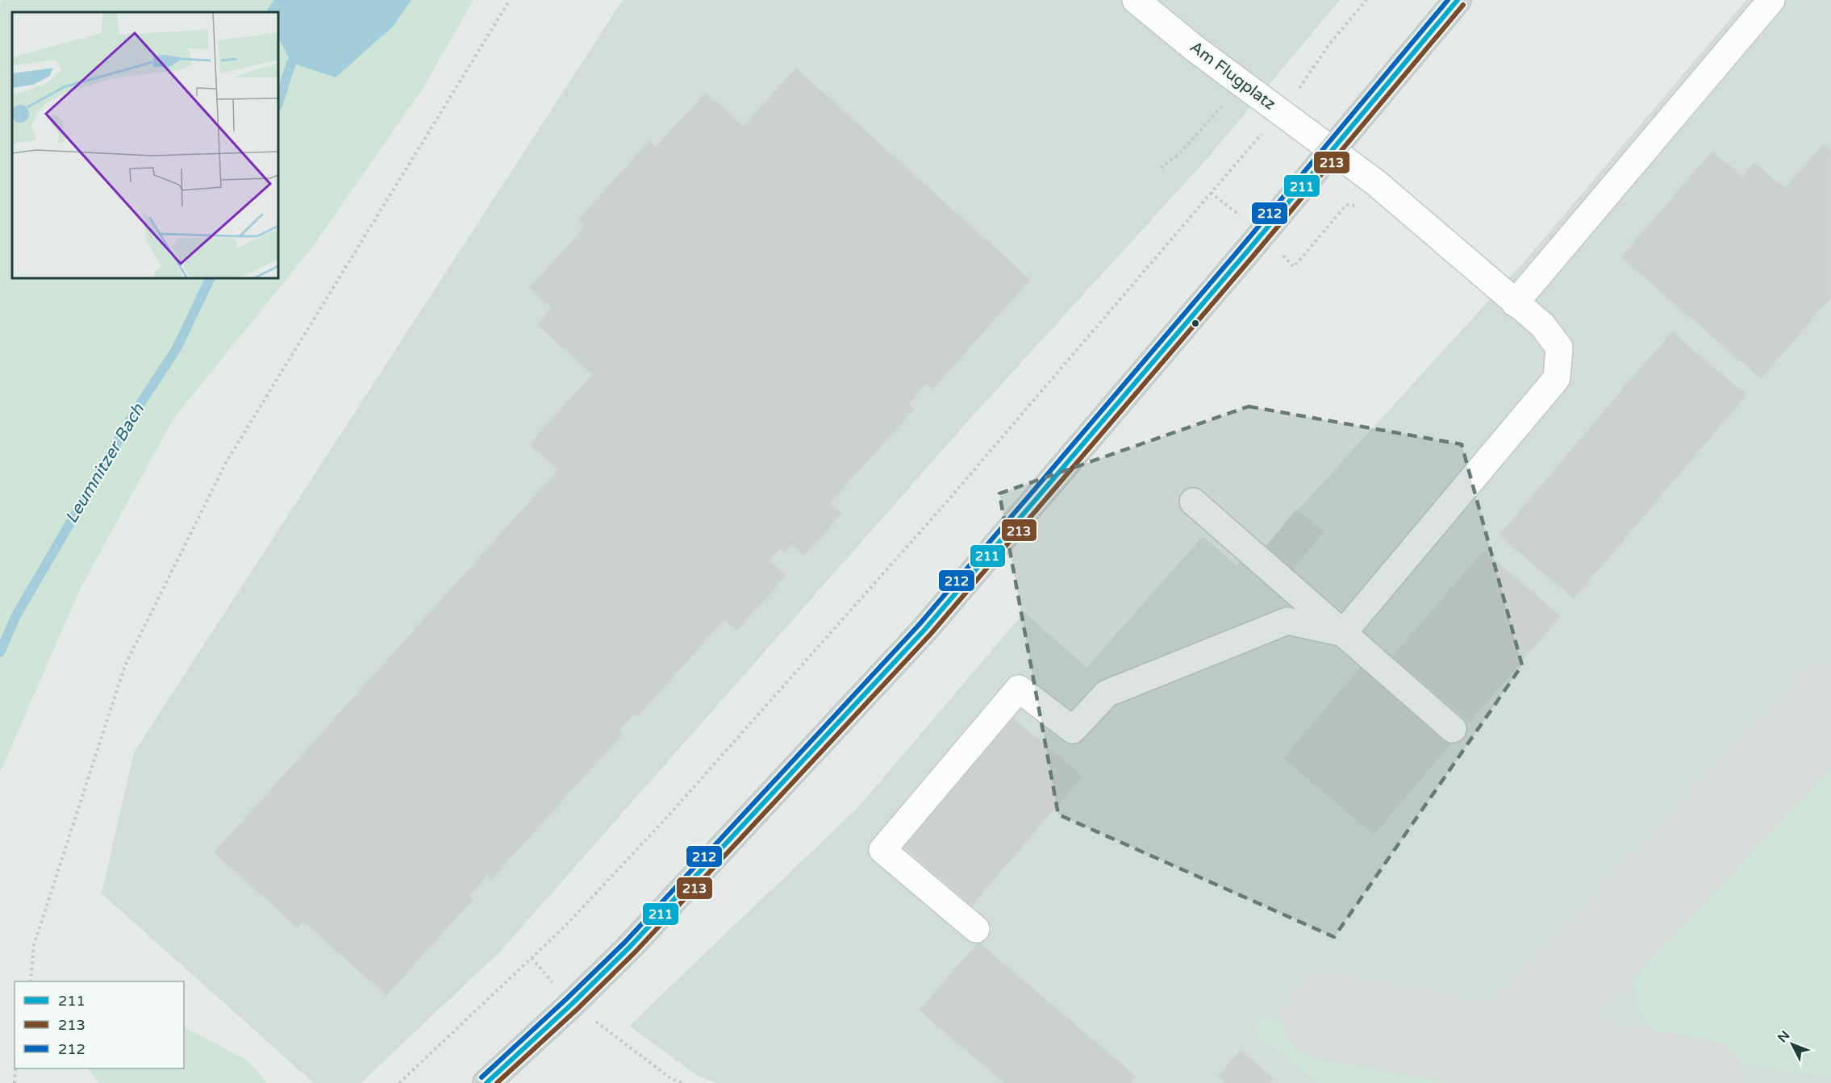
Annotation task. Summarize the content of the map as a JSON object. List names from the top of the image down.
{
  "streets": {
    "street": ["Am Flugplatz"]
  },
  "water": ["Leumnitzer Bach"],
  "lines": ["transit line 211", "transit line 212", "transit line 213"],
  "legend": ["211", "213", "212"],
  "north": "top left"
}
